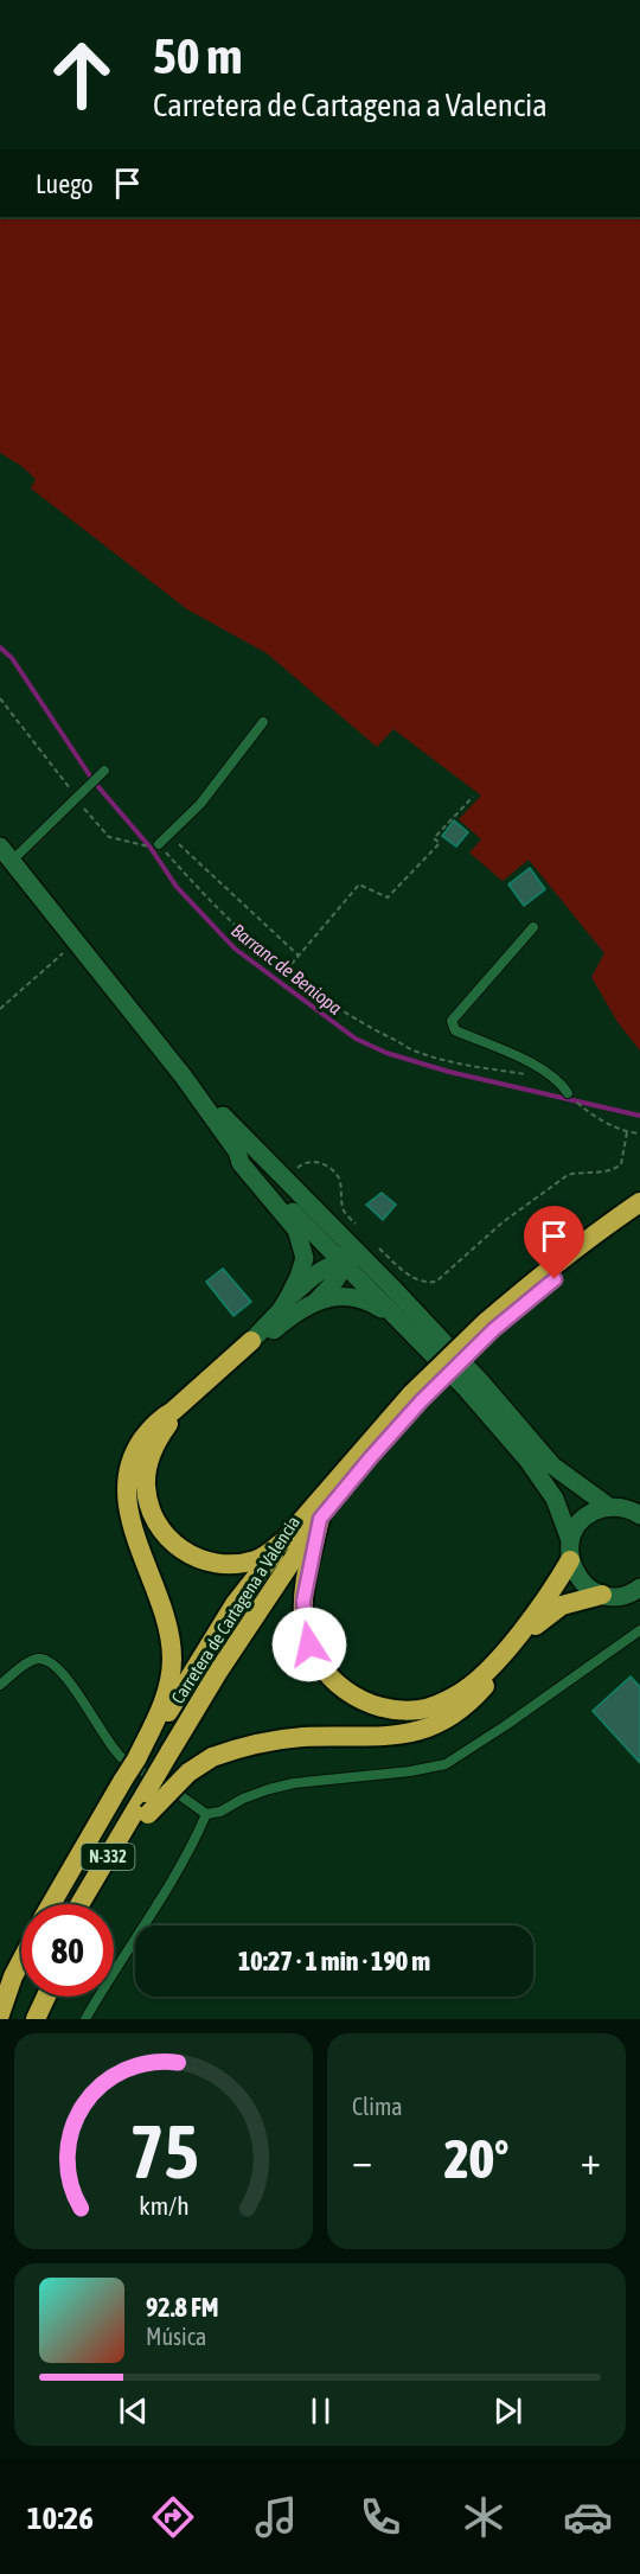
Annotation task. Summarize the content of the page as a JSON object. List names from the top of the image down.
{
  "streets": {
    "highway": ["Carretera de Cartagena a Valencia", "N-332"]
  },
  "water": ["Barranc de Beniopa"],
  "page": {
    "turn": ["50 m", "Carretera de Cartagena a Valencia"],
    "then": "Luego",
    "limit": "80",
    "trip": "10:27 · 1 min · 190 m",
    "tile": "Clima",
    "heat": ["−", "20°", "+"],
    "song": ["92.8 FM", "Música"],
    "tabs": "10:26",
    "gauge": ["75", "km/h"]
  }
}
